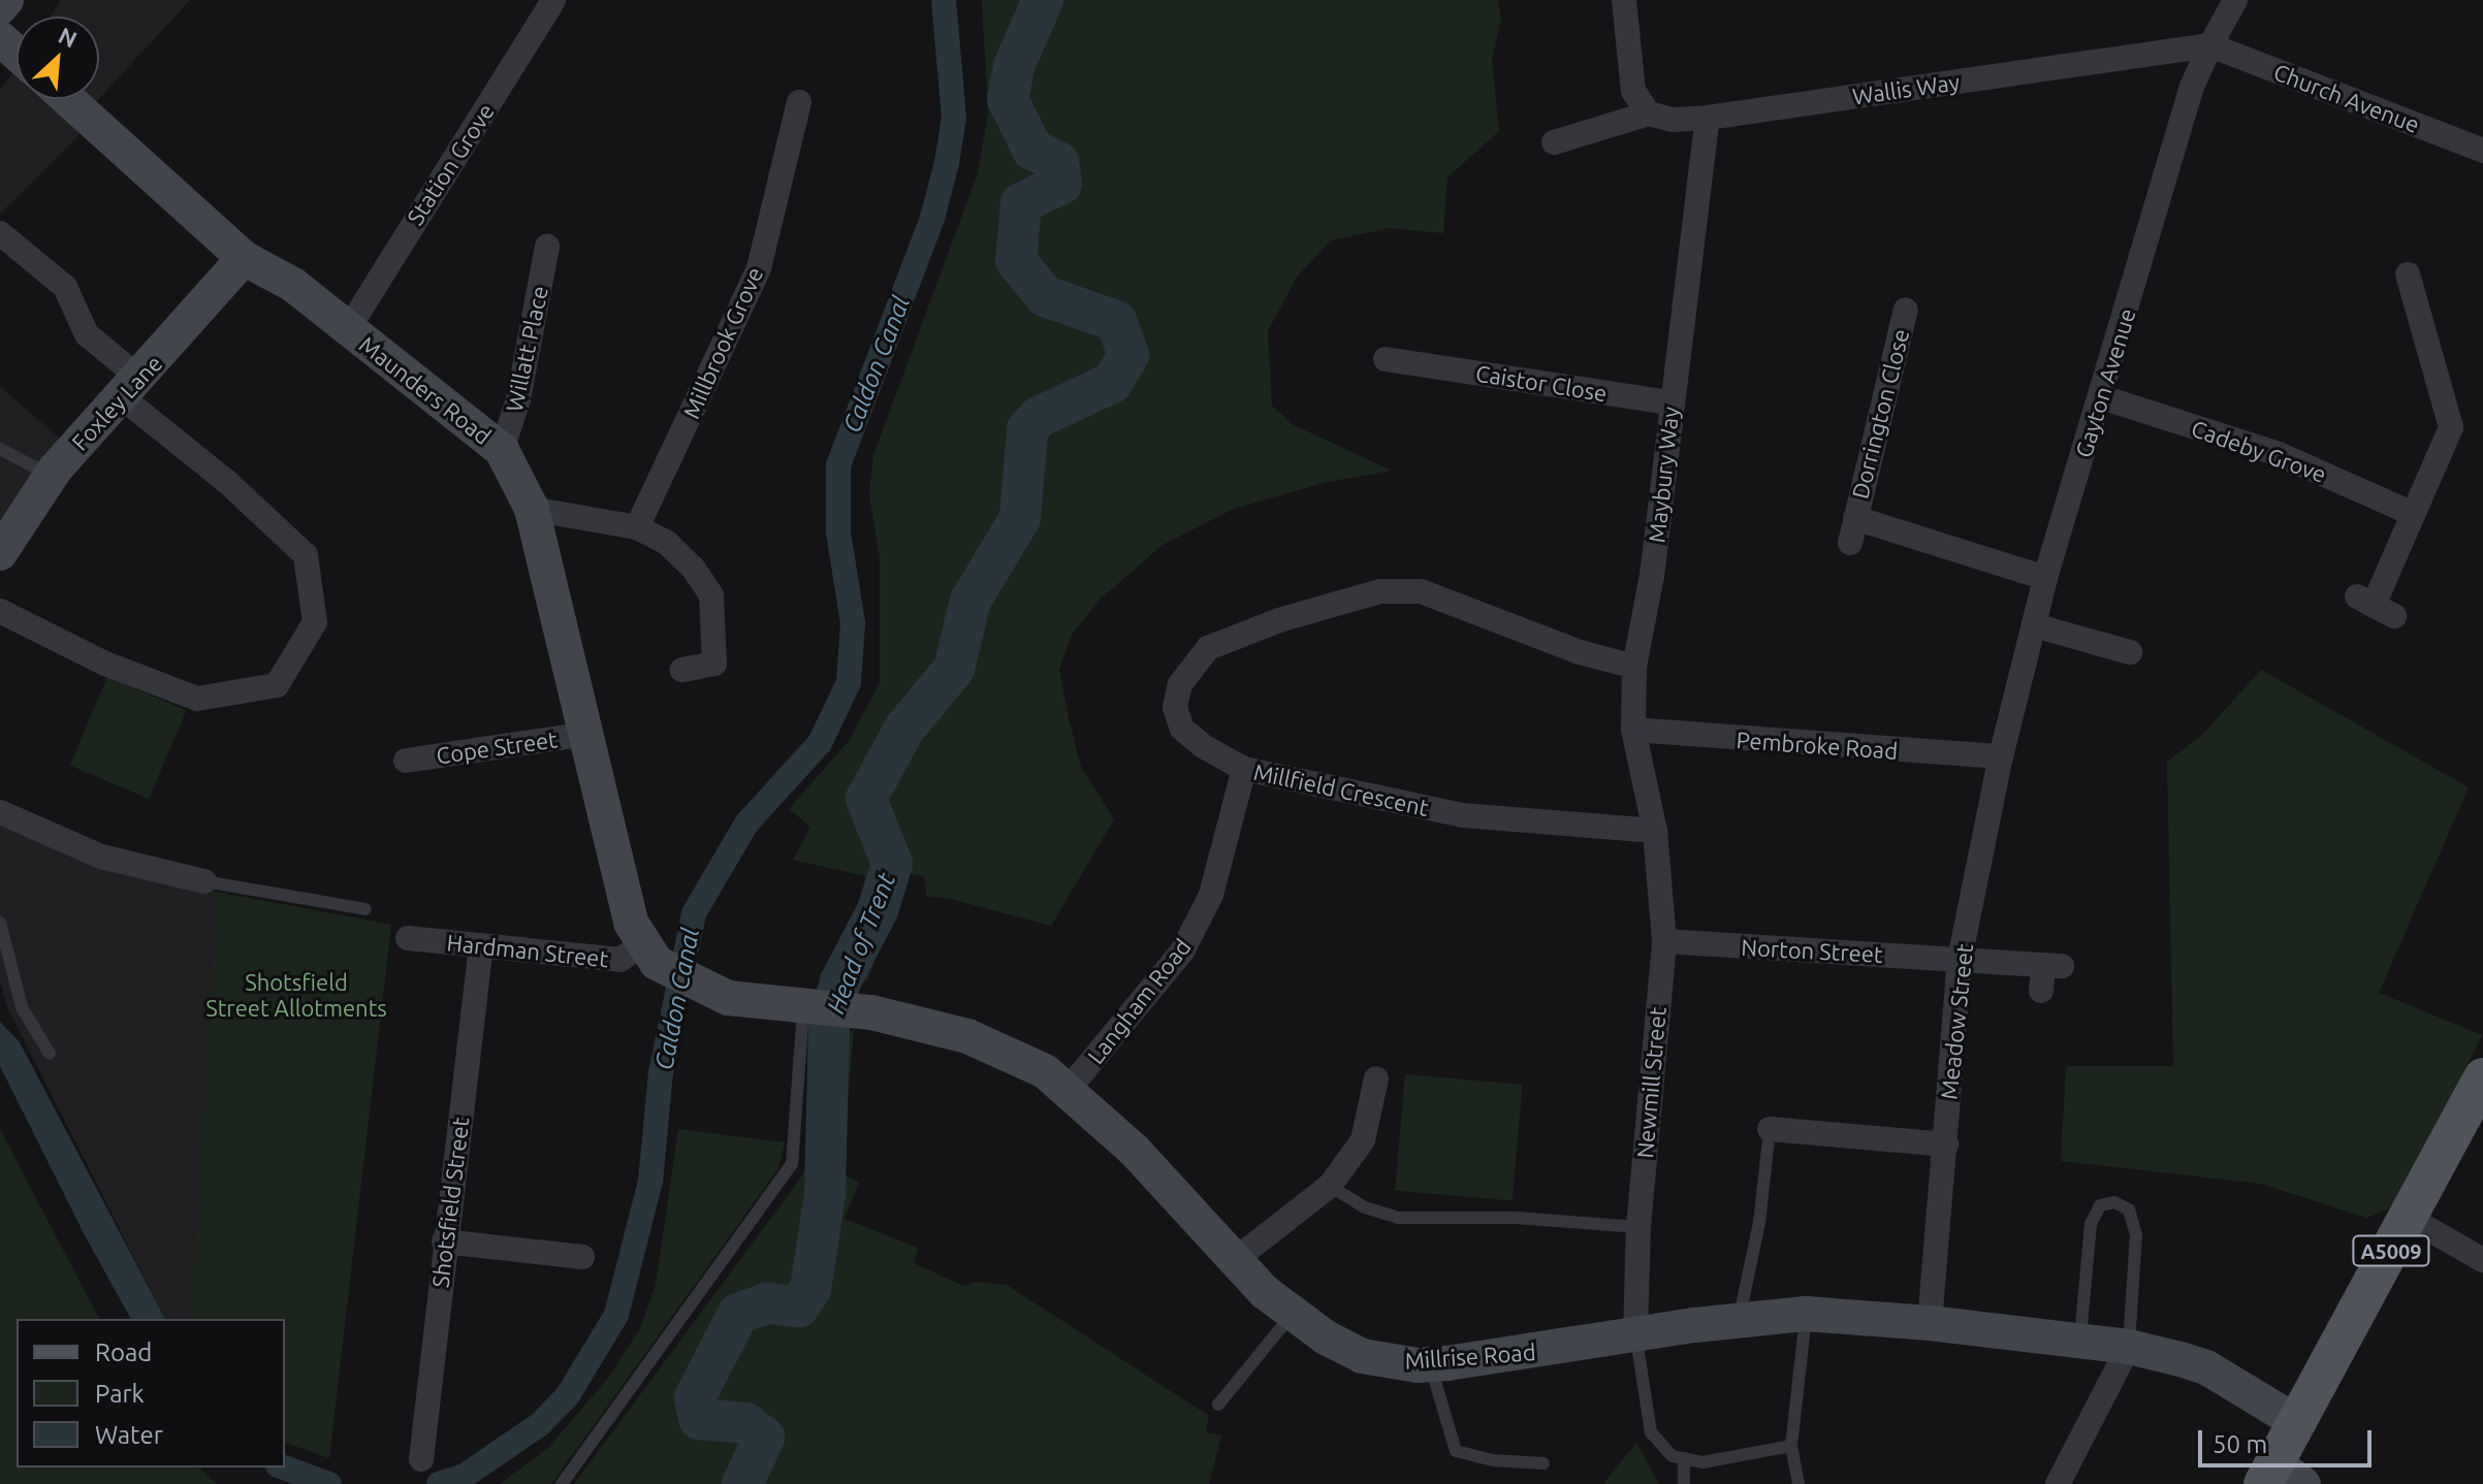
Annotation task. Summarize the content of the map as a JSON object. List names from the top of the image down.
{
  "streets": {
    "main road": ["A5009"],
    "street": [
      "Wallis Way",
      "Church Avenue",
      "Station Grove",
      "Millbrook Grove",
      "Willatt Place",
      "Caistor Close",
      "Gayton Avenue",
      "Maunders Road",
      "Foxley Lane",
      "Dorrington Close",
      "Cadeby Grove",
      "Maybury Way",
      "Pembroke Road",
      "Cope Street",
      "Millfield Crescent",
      "Hardman Street",
      "Norton Street",
      "Langham Road",
      "Meadow Street",
      "Newmill Street",
      "Shotsfield Street",
      "Millrise Road"
    ]
  },
  "crossings": [
    ["Wallis Way", "Church Avenue"],
    ["Wallis Way", "Gayton Avenue"],
    ["Wallis Way", "Maybury Way"],
    ["Church Avenue", "Gayton Avenue"],
    ["Station Grove", "Maunders Road"],
    ["Willatt Place", "Maunders Road"],
    ["Caistor Close", "Maybury Way"],
    ["Gayton Avenue", "Dorrington Close"],
    ["Gayton Avenue", "Cadeby Grove"],
    ["Gayton Avenue", "Meadow Street"],
    ["Maunders Road", "Foxley Lane"],
    ["Maunders Road", "Cope Street"],
    ["Maunders Road", "Hardman Street"],
    ["Maunders Road", "Millrise Road"],
    ["Maybury Way", "Pembroke Road"],
    ["Maybury Way", "Millfield Crescent"],
    ["Maybury Way", "Newmill Street"],
    ["Pembroke Road", "Meadow Street"],
    ["Millfield Crescent", "Langham Road"],
    ["Millfield Crescent", "Newmill Street"],
    ["Hardman Street", "Shotsfield Street"],
    ["Hardman Street", "Millrise Road"],
    ["Norton Street", "Meadow Street"],
    ["Norton Street", "Newmill Street"],
    ["Langham Road", "Millrise Road"],
    ["Meadow Street", "Millrise Road"],
    ["Newmill Street", "Millrise Road"],
    ["A5009", "Millrise Road"]
  ],
  "water": ["Caldon Canal", "Head of Trent"],
  "parks": ["Shotsfield Street Allotments"],
  "legend": ["Road", "Park", "Water"],
  "scale_bar": "50 m",
  "north": "top right"
}
